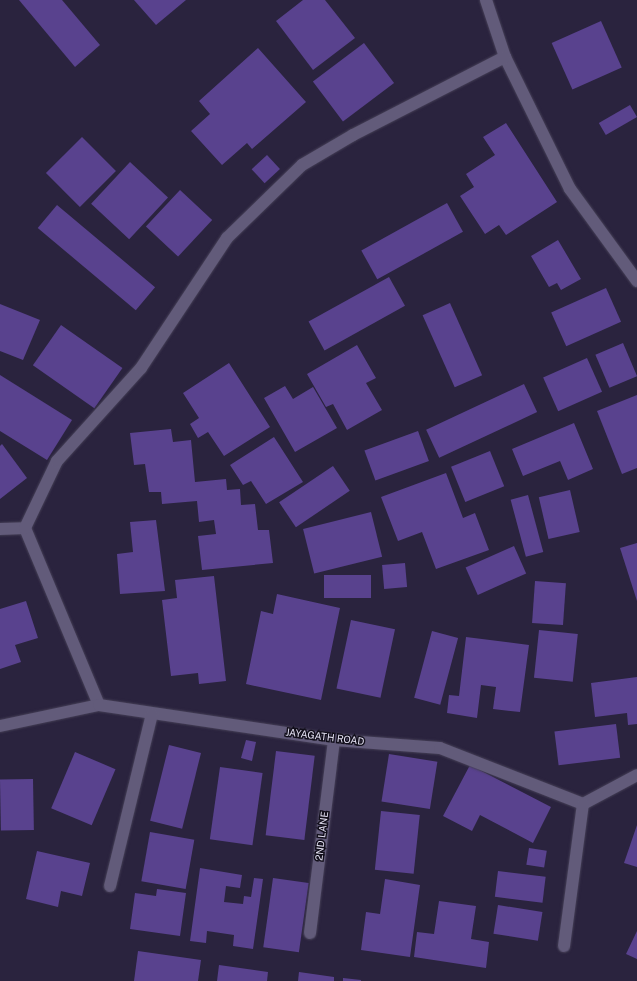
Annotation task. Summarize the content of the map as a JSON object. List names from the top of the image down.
{
  "streets": {
    "street": ["JAYAGATH ROAD", "2ND LANE"]
  },
  "crossings": [
    ["JAYAGATH ROAD", "2ND LANE"]
  ]
}
